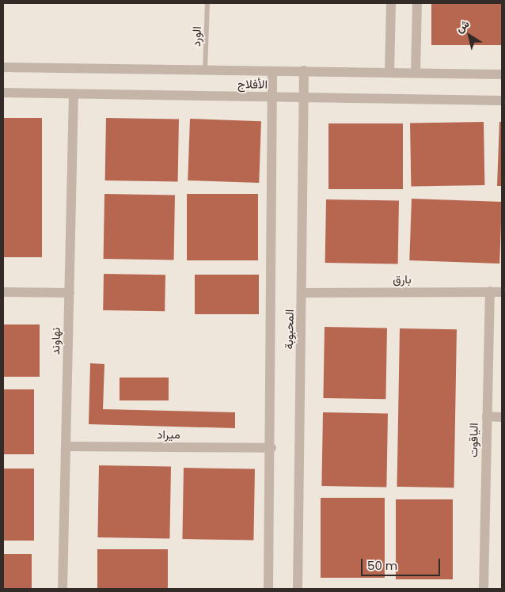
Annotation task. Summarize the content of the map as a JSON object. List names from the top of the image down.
{
  "streets": {
    "street": [
      "الأفلاج",
      "بارق",
      "المحبوبة",
      "نهاوند",
      "ميراد",
      "الياقوت"
    ],
    "lane": ["الورد"]
  },
  "crossings": [
    ["الورد", "الأفلاج"],
    ["الأفلاج", "المحبوبة"],
    ["الأفلاج", "نهاوند"],
    ["بارق", "المحبوبة"],
    ["بارق", "الياقوت"],
    ["نهاوند", "ميراد"]
  ],
  "scale_bar": "50 m",
  "north": "top left"
}
